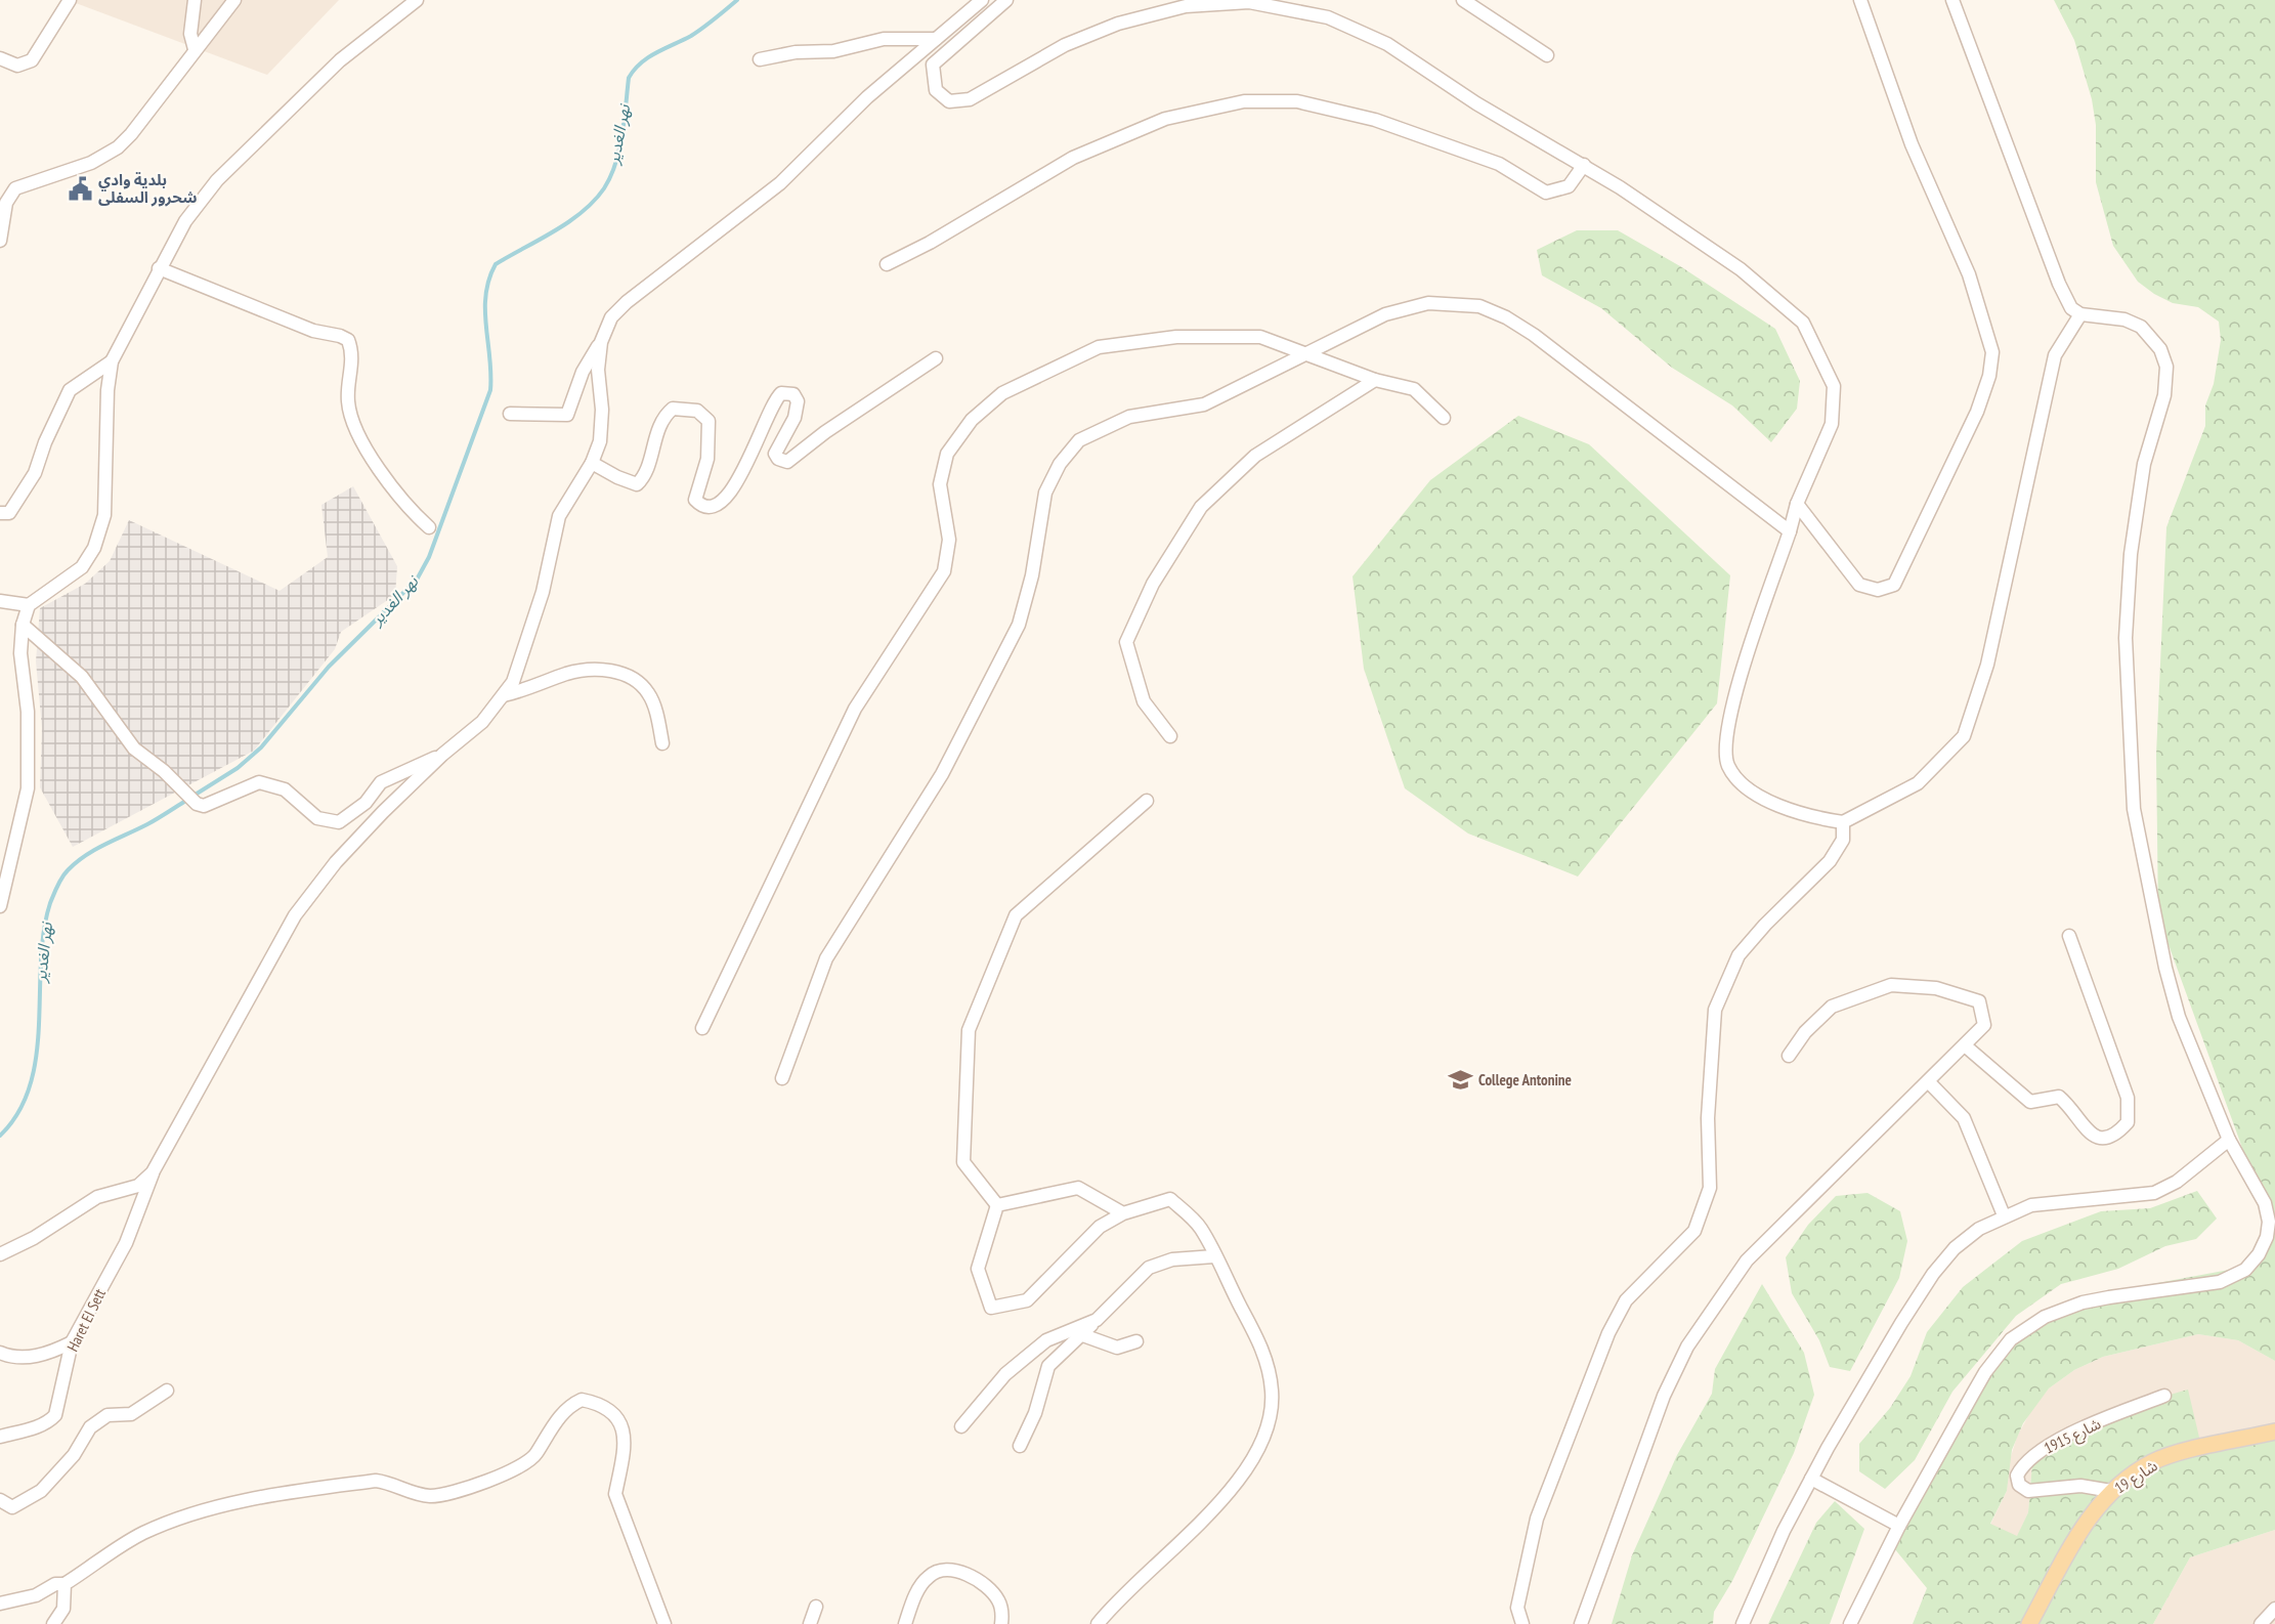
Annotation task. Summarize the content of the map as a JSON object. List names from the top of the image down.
{
  "streets": {
    "main road": ["شارع 19"],
    "street": ["Haret EI Sett", "شارع 1915"]
  },
  "crossings": [
    ["شارع 1915", "شارع 19"]
  ],
  "water": ["نهر الغدير"],
  "places": {
    "public building": ["بلدية وادي شحرور السفلى"],
    "school or university": ["College Antonine"]
  }
}
